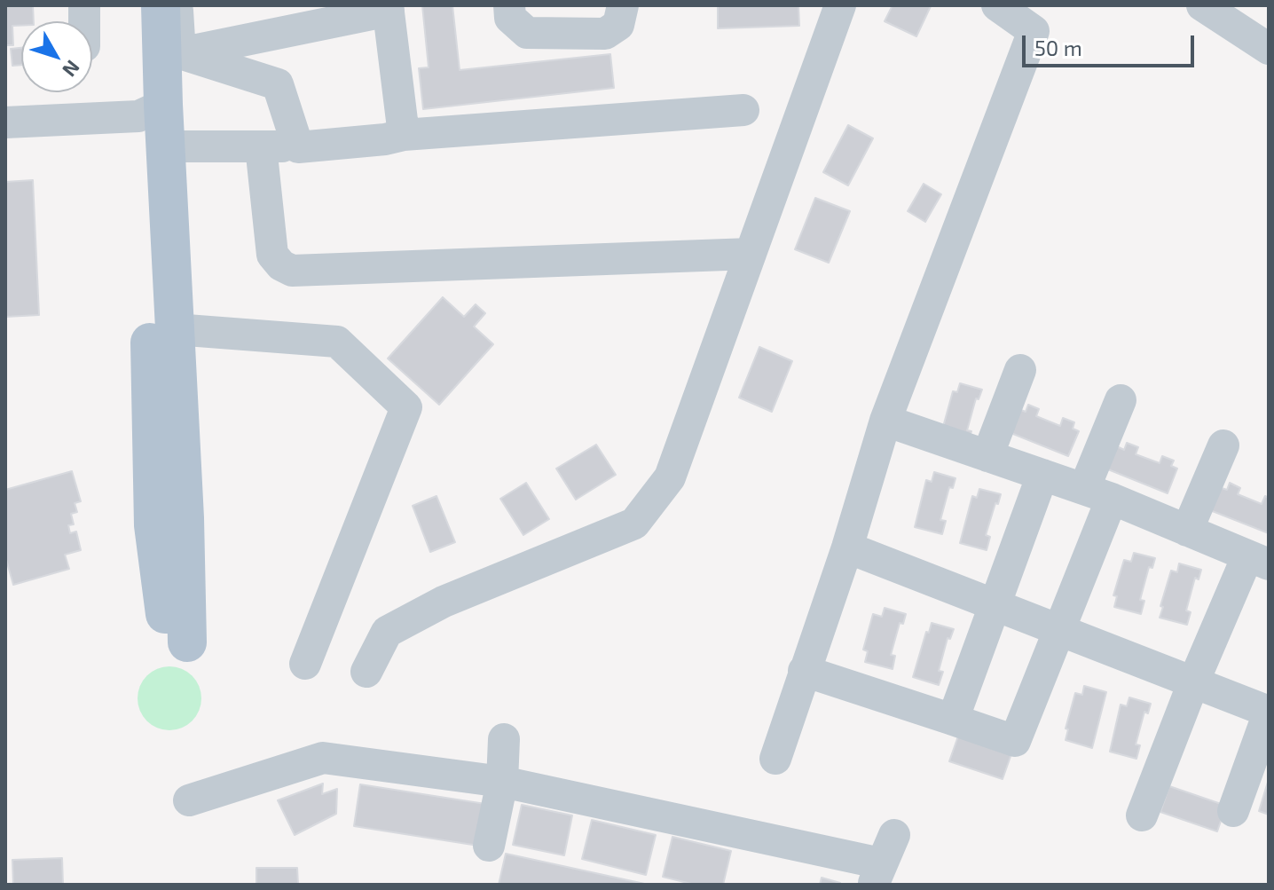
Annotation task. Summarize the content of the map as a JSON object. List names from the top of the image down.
{
  "scale_bar": "50 m",
  "north": "bottom right"
}
